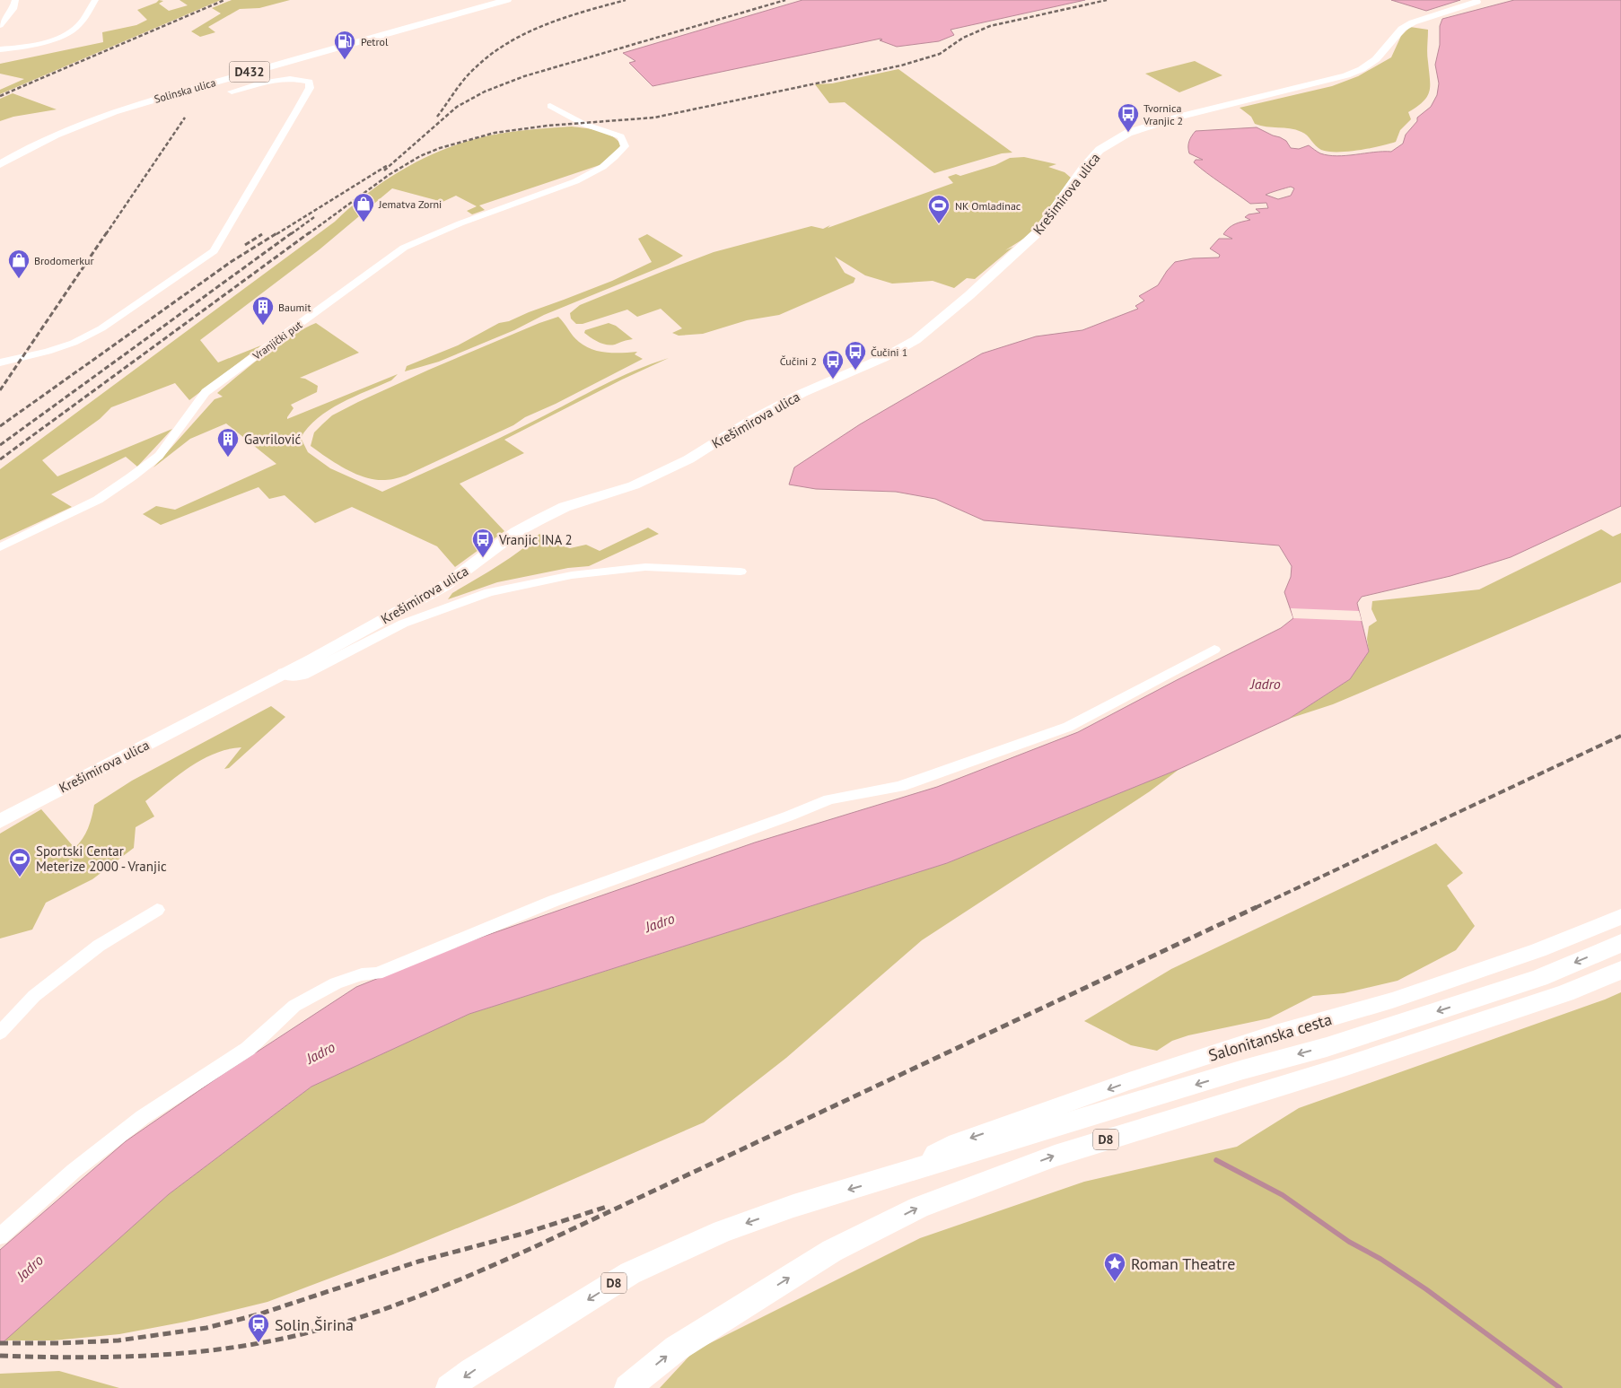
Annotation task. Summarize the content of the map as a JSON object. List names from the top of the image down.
{
  "streets": {
    "highway": ["D8"],
    "main road": [
      "D432",
      "Solinska ulica",
      "Krešimirova ulica",
      "Salonitanska cesta"
    ],
    "street": ["Vranjički put"]
  },
  "crossings": [
    ["Salonitanska cesta", "D8"]
  ],
  "water": ["Jadro"],
  "places": {
    "fuel station": ["Petrol"],
    "bus stop": [
      "Tvornica Vranjic 2",
      "Čučini 1",
      "Čučini 2",
      "Vranjic INA 2"
    ],
    "shop": ["Jematva Zorni", "Brodomerkur"],
    "sports": ["NK Omladinac", "Sportski Centar Meterize 2000 - Vranjic"],
    "building": ["Baumit", "Gavrilović"],
    "place": ["Roman Theatre"],
    "station": ["Solin Širina"]
  }
}
